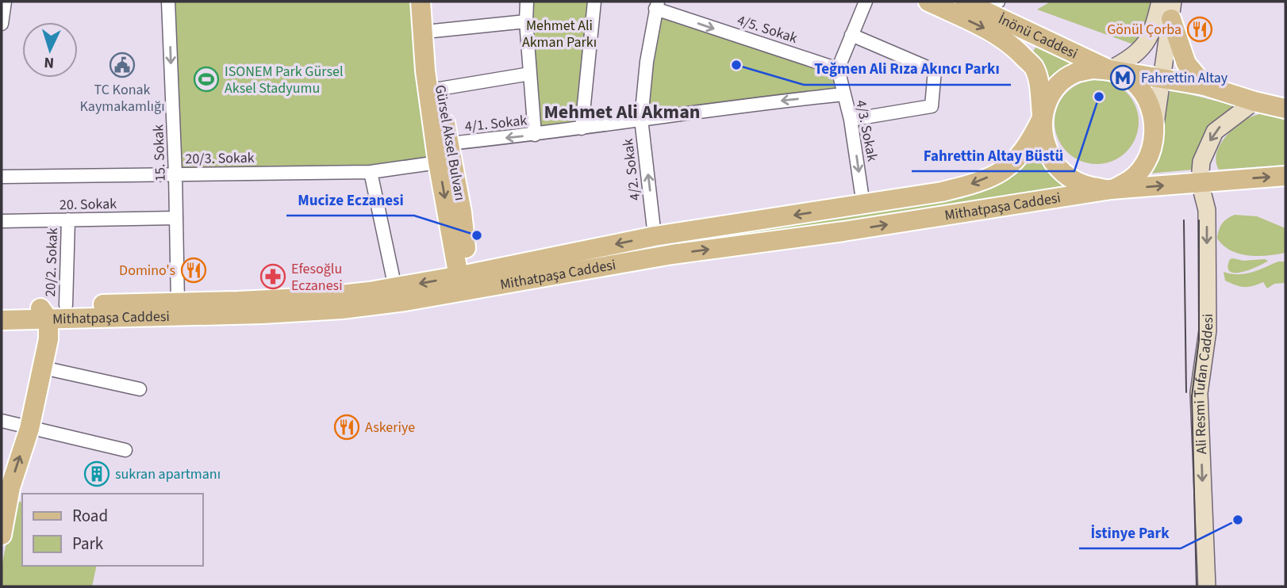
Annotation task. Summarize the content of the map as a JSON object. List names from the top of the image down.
{
  "streets": {
    "main road": [
      "İnönü Caddesi",
      "Gürsel Aksel Bulvarı",
      "Mithatpaşa Caddesi",
      "Ali Resmi Tufan Caddesi"
    ],
    "street": [
      "4/5. Sokak",
      "4/1. Sokak",
      "4/3. Sokak",
      "15. Sokak",
      "20/3. Sokak",
      "4/2. Sokak",
      "20. Sokak",
      "20/2. Sokak"
    ]
  },
  "crossings": [
    ["4/5. Sokak", "4/3. Sokak"],
    ["4/5. Sokak", "4/2. Sokak"],
    ["İnönü Caddesi", "Mithatpaşa Caddesi"],
    ["4/1. Sokak", "4/3. Sokak"],
    ["4/1. Sokak", "Gürsel Aksel Bulvarı"],
    ["4/1. Sokak", "4/2. Sokak"],
    ["4/3. Sokak", "Mithatpaşa Caddesi"],
    ["Gürsel Aksel Bulvarı", "20/3. Sokak"],
    ["Gürsel Aksel Bulvarı", "Mithatpaşa Caddesi"],
    ["15. Sokak", "20/3. Sokak"],
    ["15. Sokak", "20. Sokak"],
    ["15. Sokak", "Mithatpaşa Caddesi"],
    ["4/2. Sokak", "Mithatpaşa Caddesi"],
    ["20. Sokak", "20/2. Sokak"],
    ["Mithatpaşa Caddesi", "20/2. Sokak"]
  ],
  "one_way": [
    "4/5. Sokak",
    "4/1. Sokak",
    "4/3. Sokak",
    "15. Sokak",
    "4/2. Sokak",
    "Ali Resmi Tufan Caddesi"
  ],
  "districts": ["Mehmet Ali Akman"],
  "parks": ["Mehmet Ali Akman Parkı"],
  "places": {
    "restaurant": ["Gönül Çorba", "Domino's", "Askeriye"],
    "public building": ["TC Konak Kaymakamlığı"],
    "other": [
      "Teğmen Ali Rıza Akıncı Parkı",
      "Fahrettin Altay Büstü",
      "Mucize Eczanesi",
      "İstinye Park"
    ],
    "metro station": ["Fahrettin Altay"],
    "sports": ["ISONEM Park Gürsel Aksel Stadyumu"],
    "pharmacy": ["Efesoğlu Eczanesi"],
    "building": ["sukran apartmanı"]
  },
  "legend": ["Road", "Park"],
  "north": "bottom"
}
